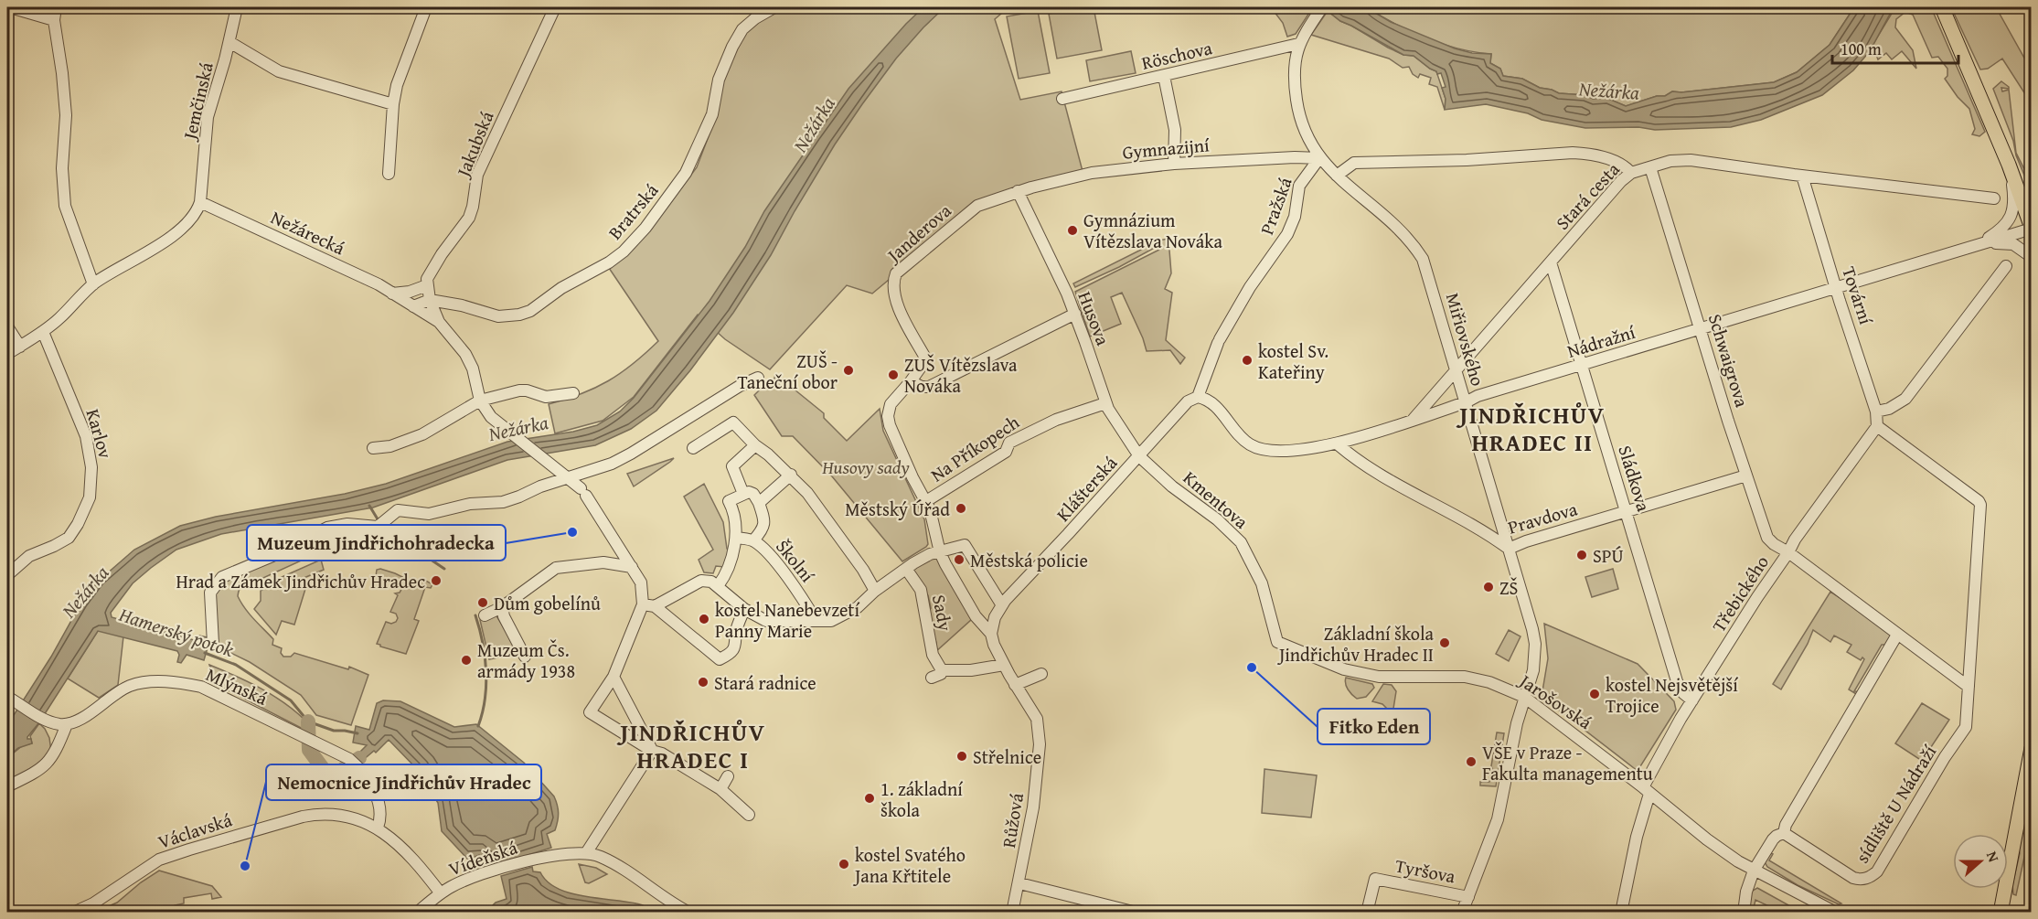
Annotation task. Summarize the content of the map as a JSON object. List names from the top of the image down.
{
  "streets": {
    "street": [
      "Röschova",
      "Jemčinská",
      "Jakubská",
      "Gymnazijní",
      "Stará cesta",
      "Pražská",
      "Bratrská",
      "Nežárecká",
      "Janderova",
      "Tovární",
      "Husova",
      "Miřiovského",
      "Nádražní",
      "Schwaigrova",
      "Karlov",
      "Na Příkopech",
      "Sládkova",
      "Klášterská",
      "Kmentova",
      "Pravdova",
      "Školní",
      "Třebického",
      "Sady",
      "Mlýnská",
      "Jarošovská",
      "sídliště U Nádraží",
      "Růžová",
      "Václavská",
      "Vídeňská",
      "Tyršova"
    ]
  },
  "crossings": [
    ["Jemčinská", "Nežárecká"],
    ["Gymnazijní", "Pražská"],
    ["Gymnazijní", "Janderova"],
    ["Gymnazijní", "Husova"],
    ["Gymnazijní", "Miřiovského"],
    ["Stará cesta", "Tovární"],
    ["Stará cesta", "Miřiovského"],
    ["Stará cesta", "Nádražní"],
    ["Stará cesta", "Schwaigrova"],
    ["Stará cesta", "Sládkova"],
    ["Pražská", "Miřiovského"],
    ["Pražská", "Nádražní"],
    ["Pražská", "Klášterská"],
    ["Janderova", "Husova"],
    ["Janderova", "Na Příkopech"],
    ["Janderova", "Růžová"],
    ["Tovární", "Nádražní"],
    ["Tovární", "Třebického"],
    ["Tovární", "sídliště U Nádraží"],
    ["Husova", "Na Příkopech"],
    ["Husova", "Klášterská"],
    ["Husova", "Kmentova"],
    ["Miřiovského", "Nádražní"],
    ["Miřiovského", "Pravdova"],
    ["Miřiovského", "Jarošovská"],
    ["Miřiovského", "Tyršova"],
    ["Nádražní", "Schwaigrova"],
    ["Nádražní", "Sládkova"],
    ["Nádražní", "Klášterská"],
    ["Nádražní", "Pravdova"],
    ["Schwaigrova", "Pravdova"],
    ["Schwaigrova", "Třebického"],
    ["Sládkova", "Pravdova"],
    ["Sládkova", "Třebického"],
    ["Klášterská", "Kmentova"],
    ["Kmentova", "Jarošovská"],
    ["Třebického", "Jarošovská"],
    ["Třebického", "sídliště U Nádraží"],
    ["Mlýnská", "Václavská"],
    ["Václavská", "Vídeňská"]
  ],
  "districts": ["JINDŘICHŮV HRADEC II", "JINDŘICHŮV HRADEC I"],
  "water": ["Nežárka", "Hamerský potok"],
  "parks": ["Husovy sady"],
  "places": [
    "Gymnázium Vítězslava Nováka",
    "kostel Sv. Kateřiny",
    "ZUŠ - Taneční obor",
    "ZUŠ Vítězslava Nováka",
    "Městský Úřad",
    "Muzeum Jindřichohradecka",
    "SPÚ",
    "Městská policie",
    "Hrad a Zámek Jindřichův Hradec",
    "ZŠ",
    "Dům gobelínů",
    "kostel Nanebevzetí Panny Marie",
    "Základní škola Jindřichův Hradec II",
    "Muzeum Čs. armády 1938",
    "Fitko Eden",
    "Stará radnice",
    "kostel Nejsvětější Trojice",
    "Střelnice",
    "VŠE v Praze - Fakulta managementu",
    "1. základní škola",
    "kostel Svatého Jana Křtitele",
    "Nemocnice Jindřichův Hradec"
  ],
  "scale_bar": "100 m",
  "north": "right"
}
